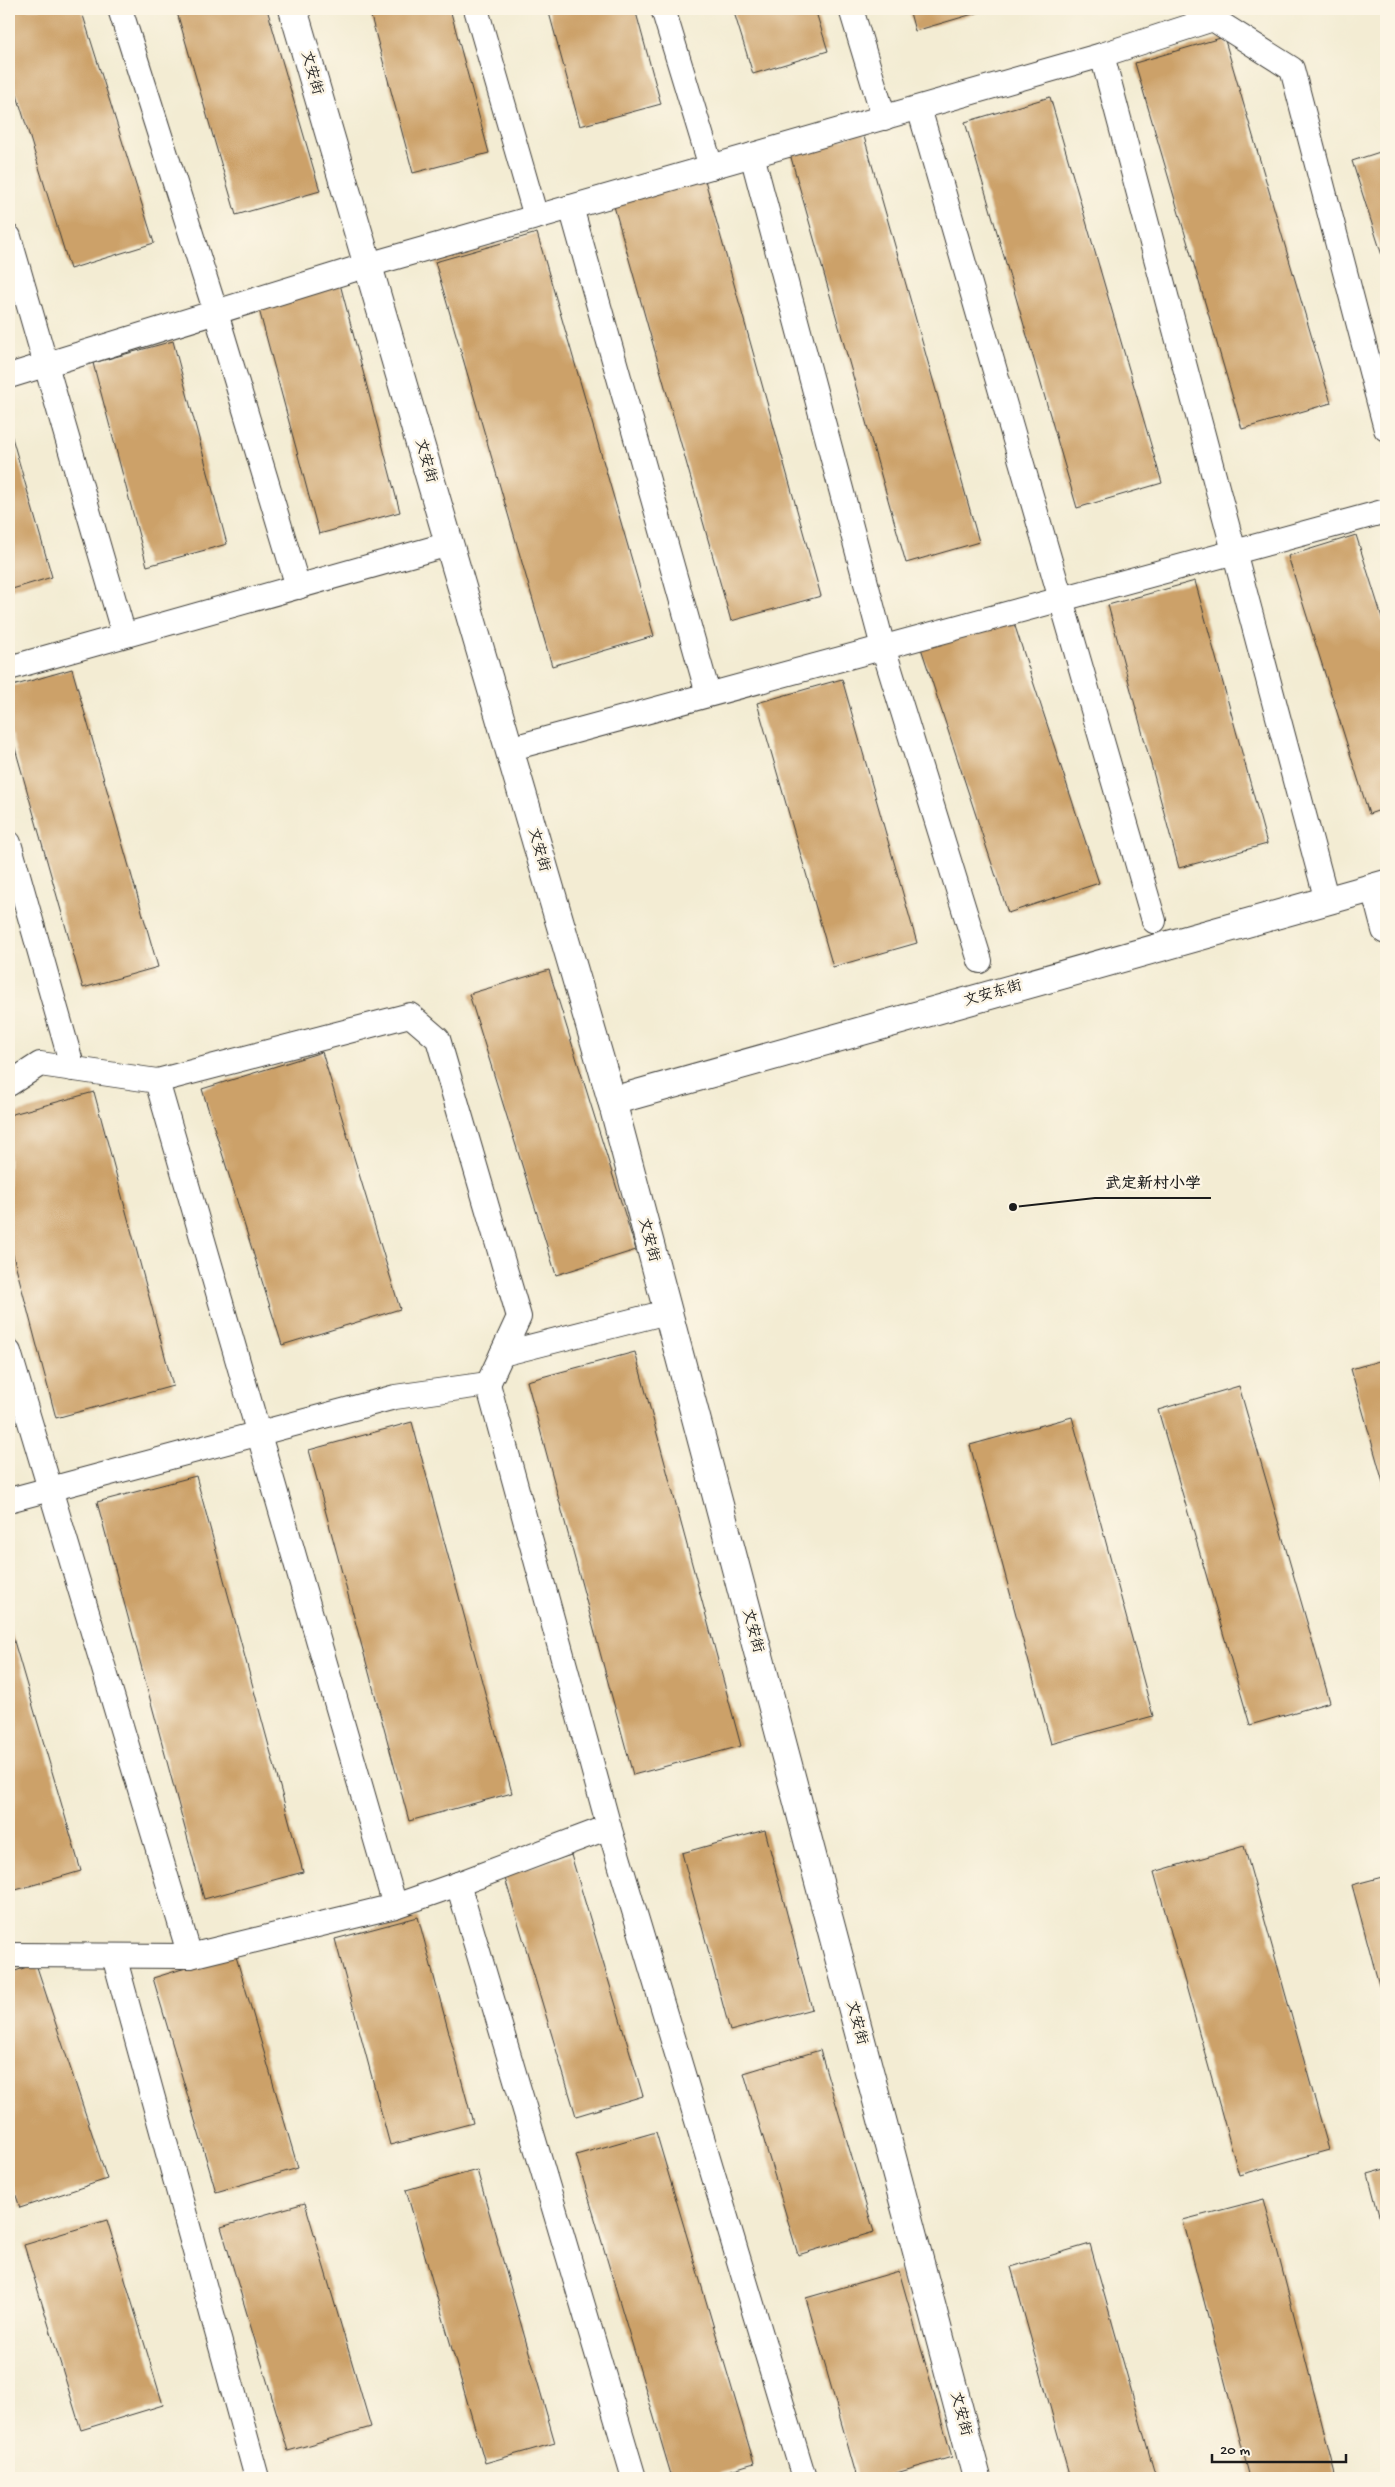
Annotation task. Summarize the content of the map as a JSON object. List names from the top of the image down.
{
  "streets": {
    "street": ["文安街", "文安东街"]
  },
  "crossings": [
    ["文安街", "文安东街"]
  ],
  "places": ["武定新村小学"],
  "scale_bar": "20 m"
}
